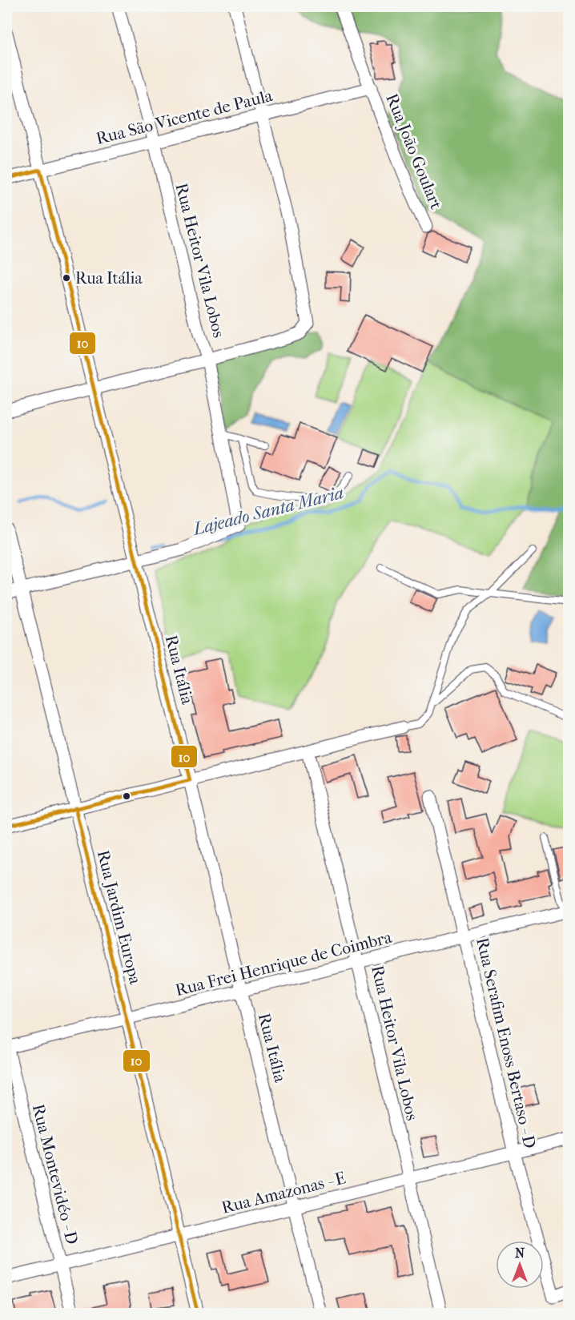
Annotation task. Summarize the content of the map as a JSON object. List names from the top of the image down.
{
  "streets": {
    "street": [
      "Rua São Vicente de Paula",
      "Rua João Goulart",
      "Rua Heitor Vila Lobos",
      "Rua Itália",
      "Rua Jardim Europa",
      "Rua Frei Henrique de Coimbra",
      "Rua Serafim Enoss Bertaso - D",
      "Rua Montevidéo - D",
      "Rua Amazonas - E"
    ]
  },
  "crossings": [
    ["Rua São Vicente de Paula", "Rua João Goulart"],
    ["Rua São Vicente de Paula", "Rua Heitor Vila Lobos"],
    ["Rua São Vicente de Paula", "Rua Itália"],
    ["Rua Heitor Vila Lobos", "Rua Itália"],
    ["Rua Heitor Vila Lobos", "Rua Frei Henrique de Coimbra"],
    ["Rua Heitor Vila Lobos", "Rua Amazonas - E"],
    ["Rua Itália", "Rua Frei Henrique de Coimbra"],
    ["Rua Itália", "Rua Amazonas - E"],
    ["Rua Jardim Europa", "Rua Frei Henrique de Coimbra"],
    ["Rua Jardim Europa", "Rua Amazonas - E"],
    ["Rua Frei Henrique de Coimbra", "Rua Serafim Enoss Bertaso - D"],
    ["Rua Frei Henrique de Coimbra", "Rua Montevidéo - D"],
    ["Rua Serafim Enoss Bertaso - D", "Rua Amazonas - E"],
    ["Rua Montevidéo - D", "Rua Amazonas - E"]
  ],
  "water": ["Lajeado Santa Maria"],
  "places": ["Rua Itália"],
  "lines": ["transit line 10"],
  "north": "top"
}
